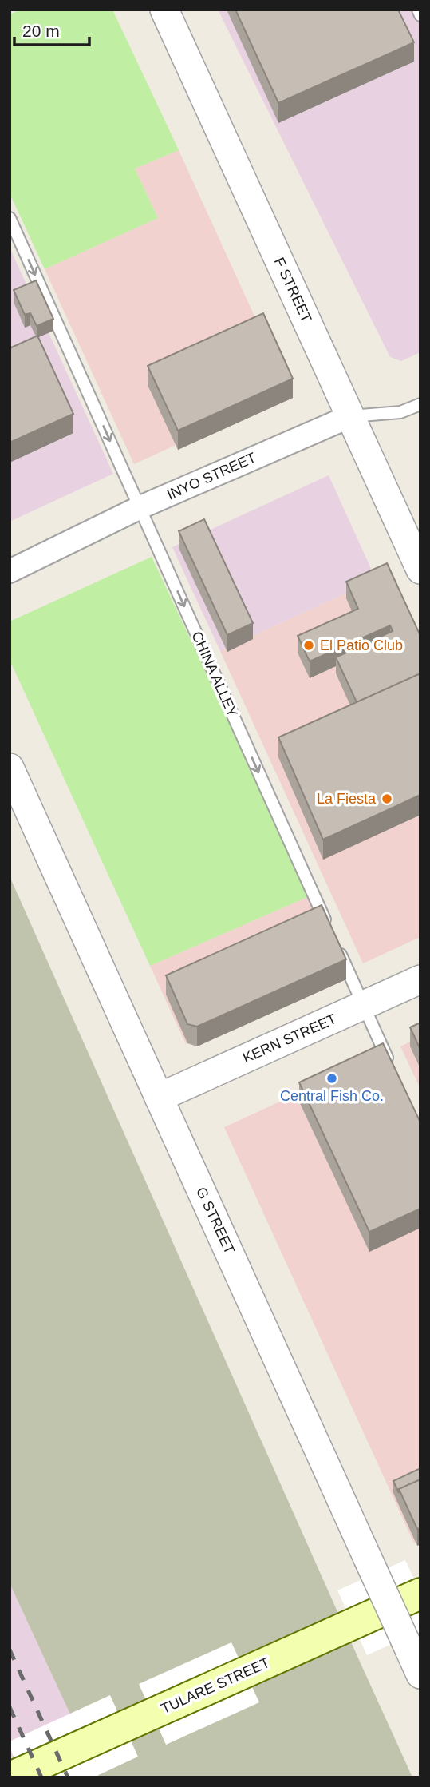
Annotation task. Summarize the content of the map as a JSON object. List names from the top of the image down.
{
  "streets": {
    "main road": ["TULARE STREET"],
    "street": [
      "F STREET",
      "INYO STREET",
      "KERN STREET",
      "G STREET"
    ],
    "lane": ["CHINA ALLEY"]
  },
  "crossings": [
    ["F STREET", "INYO STREET"],
    ["INYO STREET", "CHINA ALLEY"],
    ["CHINA ALLEY", "KERN STREET"],
    ["KERN STREET", "G STREET"]
  ],
  "one_way": ["CHINA ALLEY"],
  "places": ["El Patio Club", "La Fiesta", "Central Fish Co."],
  "scale_bar": "20 m"
}
